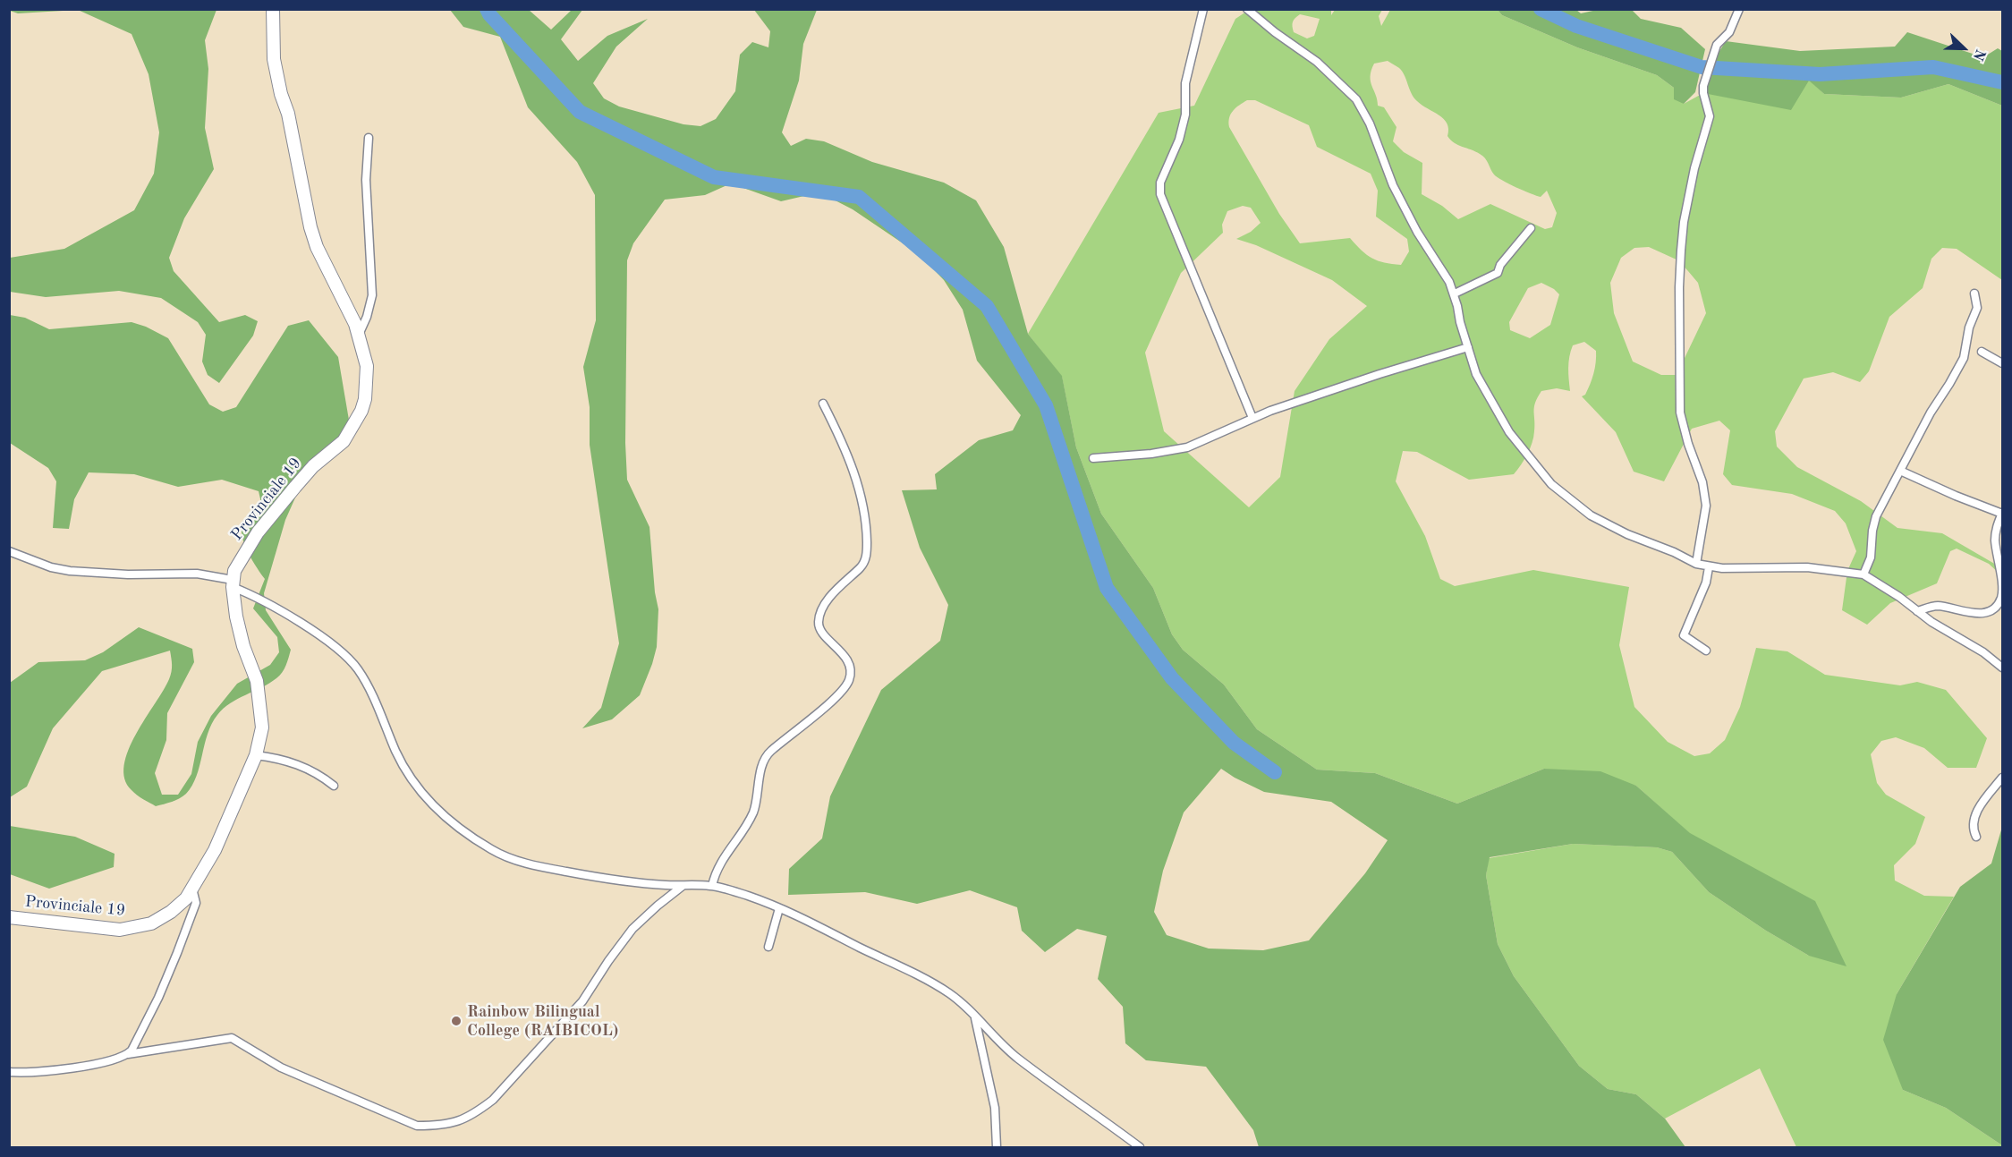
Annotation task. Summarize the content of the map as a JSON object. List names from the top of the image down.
{
  "streets": {
    "main road": ["Provinciale 19"]
  },
  "places": ["Rainbow Bilingual College (RAIBICOL)"],
  "north": "bottom right"
}
